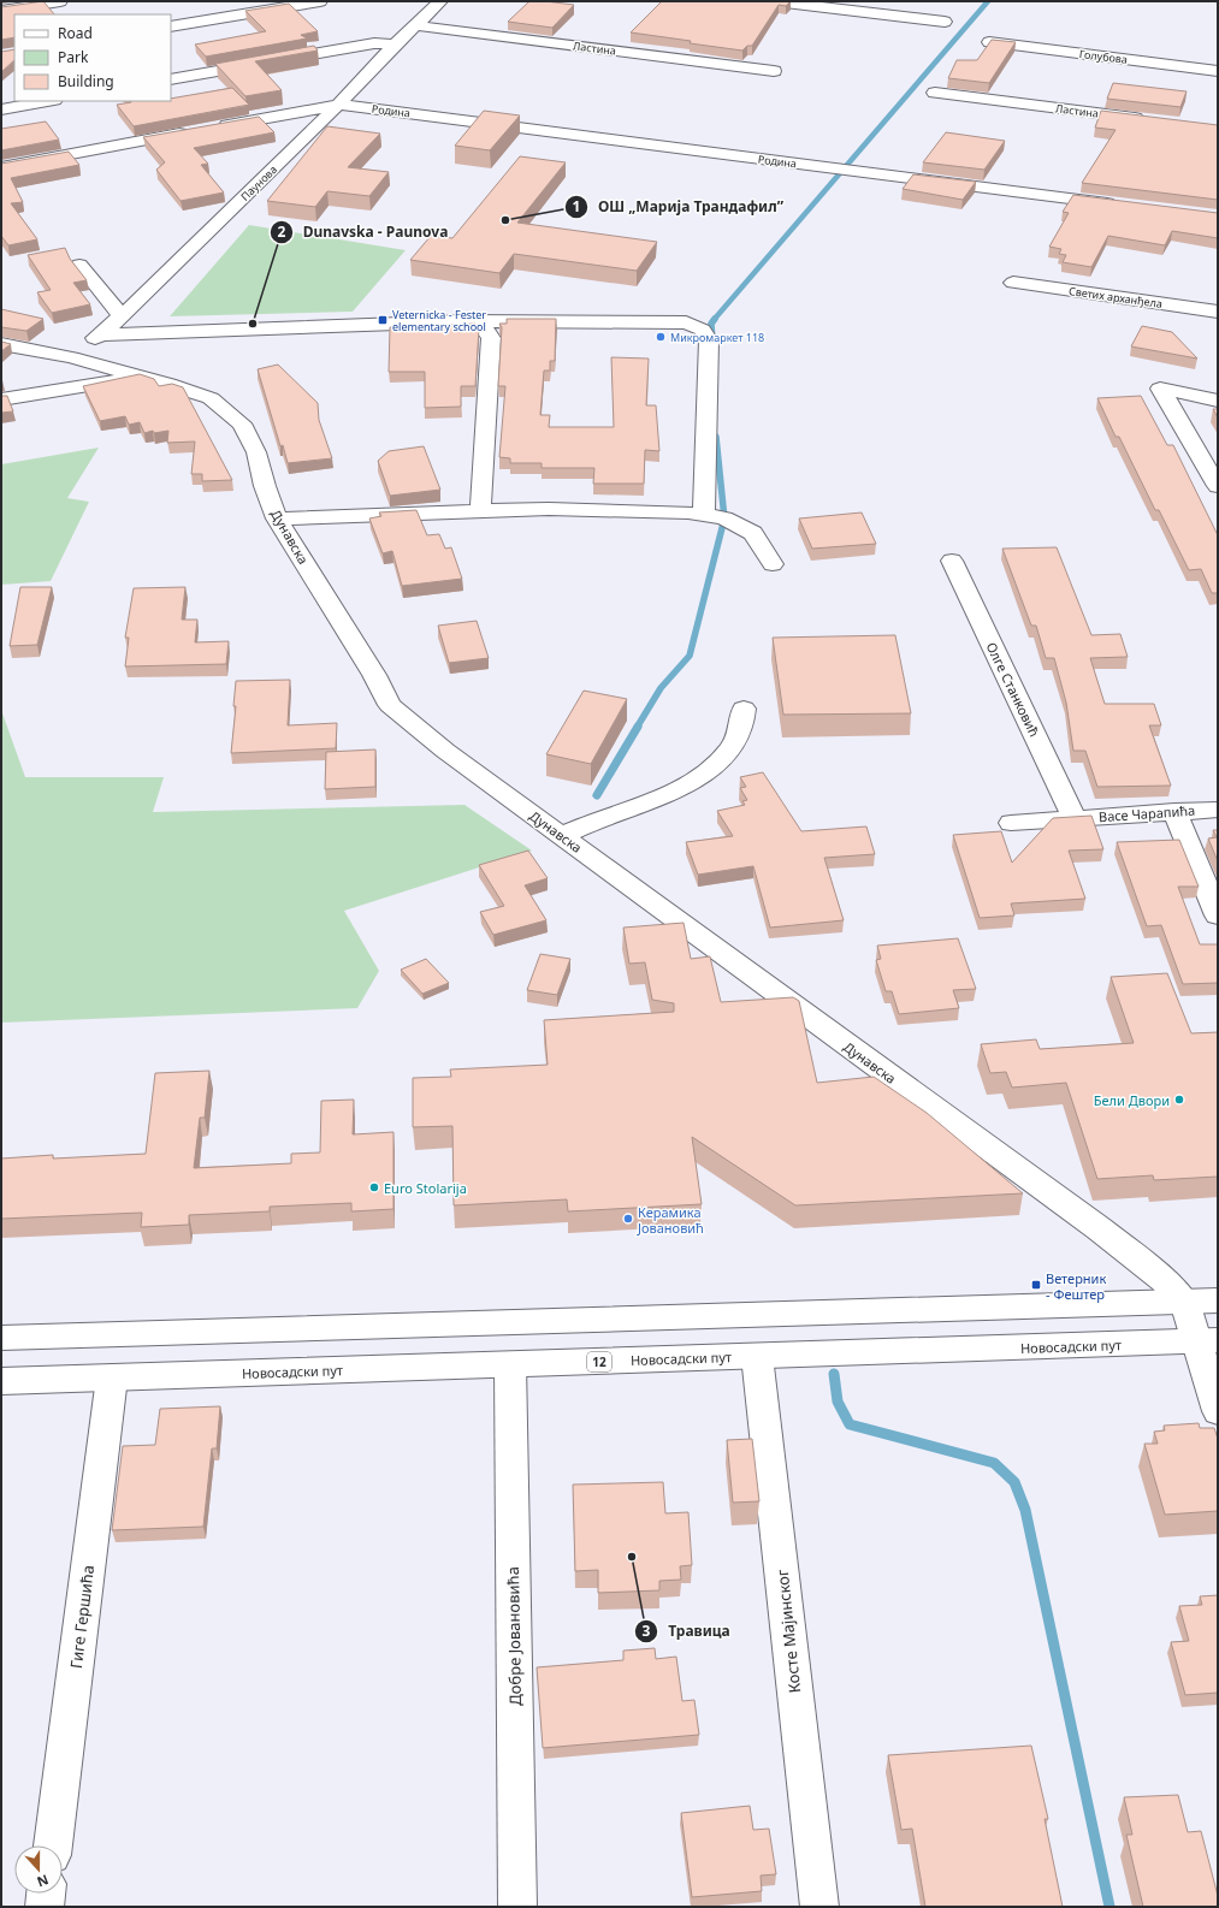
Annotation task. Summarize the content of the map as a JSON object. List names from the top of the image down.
{
  "streets": {
    "street": [
      "Ластина",
      "Голубова",
      "Родина",
      "Паунова",
      "Светих арханђела",
      "Дунавска",
      "Олге Станковић",
      "Васе Чарапића",
      "Новосадски пут",
      "12",
      "Гиге Гершића",
      "Косте Мајинског",
      "Добре Јовановића"
    ]
  },
  "crossings": [
    ["Ластина", "Паунова"],
    ["Родина", "Паунова"],
    ["Паунова", "Дунавска"],
    ["Олге Станковић", "Васе Чарапића"],
    ["Новосадски пут", "Гиге Гершића"],
    ["Новосадски пут", "Косте Мајинског"],
    ["Новосадски пут", "Добре Јовановића"]
  ],
  "places": {
    "other": [
      "ОШ „Марија Трандафил”",
      "Dunavska - Paunova",
      "Микромаркет 118",
      "Бели Двори",
      "Euro Stolarija",
      "Керамика Јовановић",
      "Травица"
    ],
    "transit": ["Veternicka - Fester elementary school", "Ветерник - Фештер"]
  },
  "legend": ["Road", "Park", "Building"],
  "north": "bottom"
}
